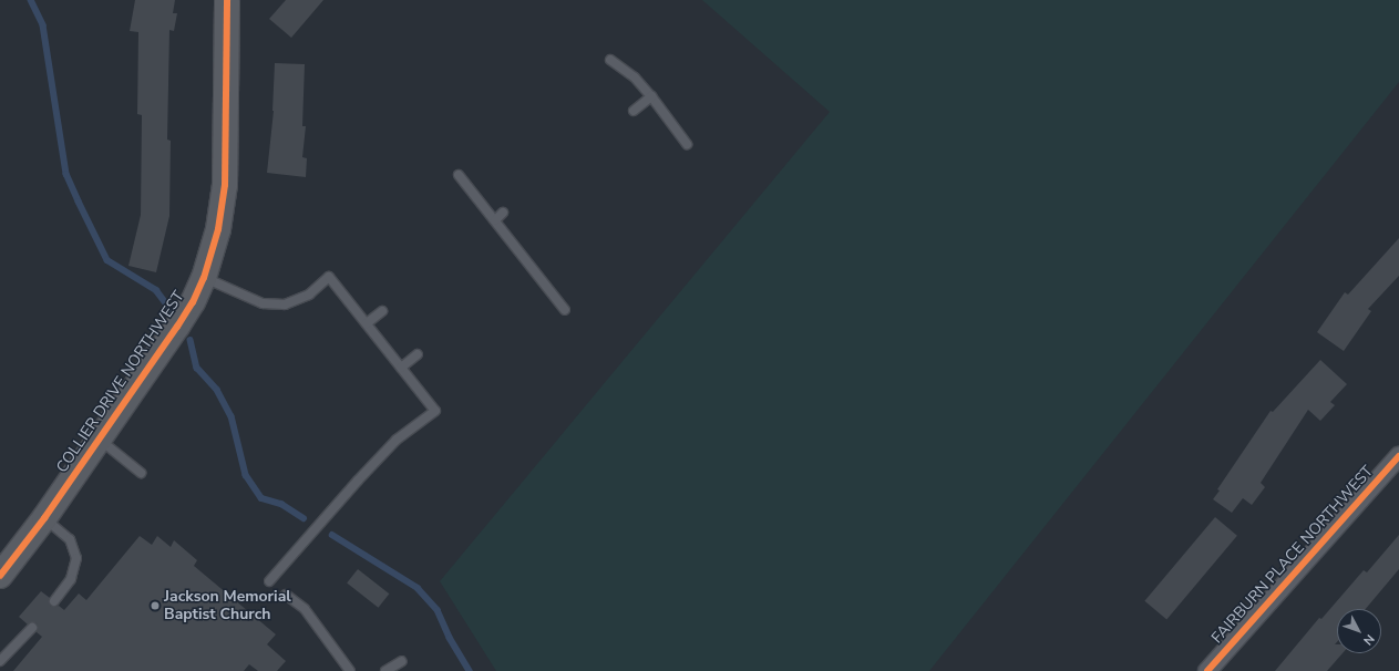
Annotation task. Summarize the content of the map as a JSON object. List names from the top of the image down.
{
  "streets": {
    "main road": ["COLLIER DRIVE NORTHWEST"],
    "street": ["FAIRBURN PLACE NORTHWEST"]
  },
  "places": ["Jackson Memorial Baptist Church"],
  "north": "bottom right"
}
